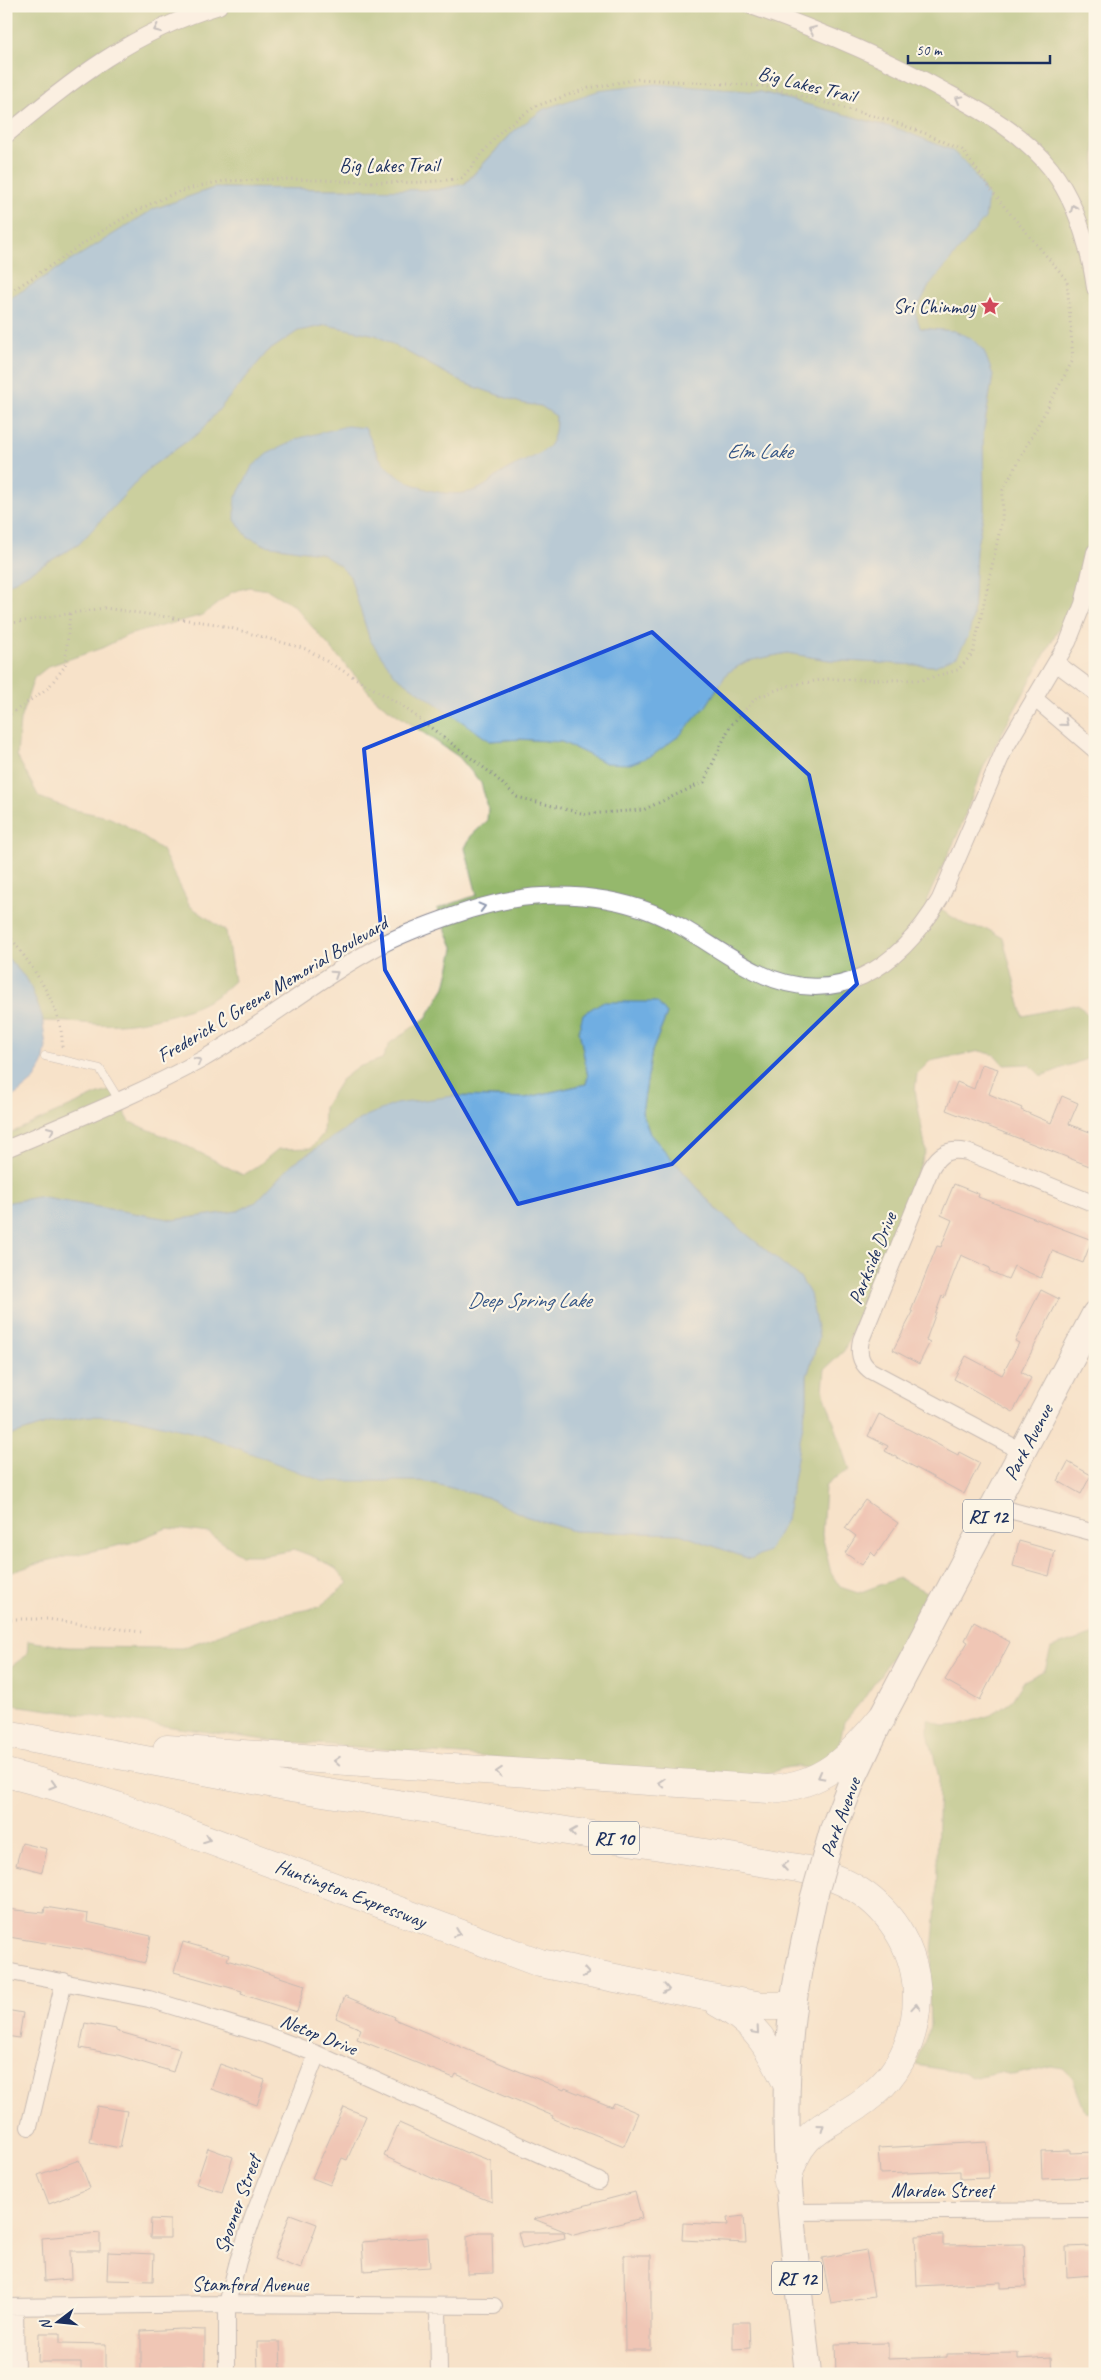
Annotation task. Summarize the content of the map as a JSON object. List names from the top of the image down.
{
  "streets": {
    "highway": ["RI 10", "Huntington Expressway"],
    "main road": ["Park Avenue", "RI 12"],
    "street": [
      "Frederick C Greene Memorial Boulevard",
      "Parkside Drive",
      "Netop Drive",
      "Marden Street",
      "Spooner Street",
      "Stamford Avenue"
    ],
    "path": ["Big Lakes Trail"]
  },
  "crossings": [
    ["Parkside Drive", "Park Avenue"],
    ["Park Avenue", "RI 10"],
    ["Park Avenue", "Marden Street"],
    ["Netop Drive", "Spooner Street"],
    ["Spooner Street", "Stamford Avenue"]
  ],
  "one_way": ["Frederick C Greene Memorial Boulevard"],
  "water": ["Elm Lake", "Deep Spring Lake"],
  "places": {
    "place": ["Sri Chinmoy"]
  },
  "scale_bar": "50 m",
  "north": "left"
}
